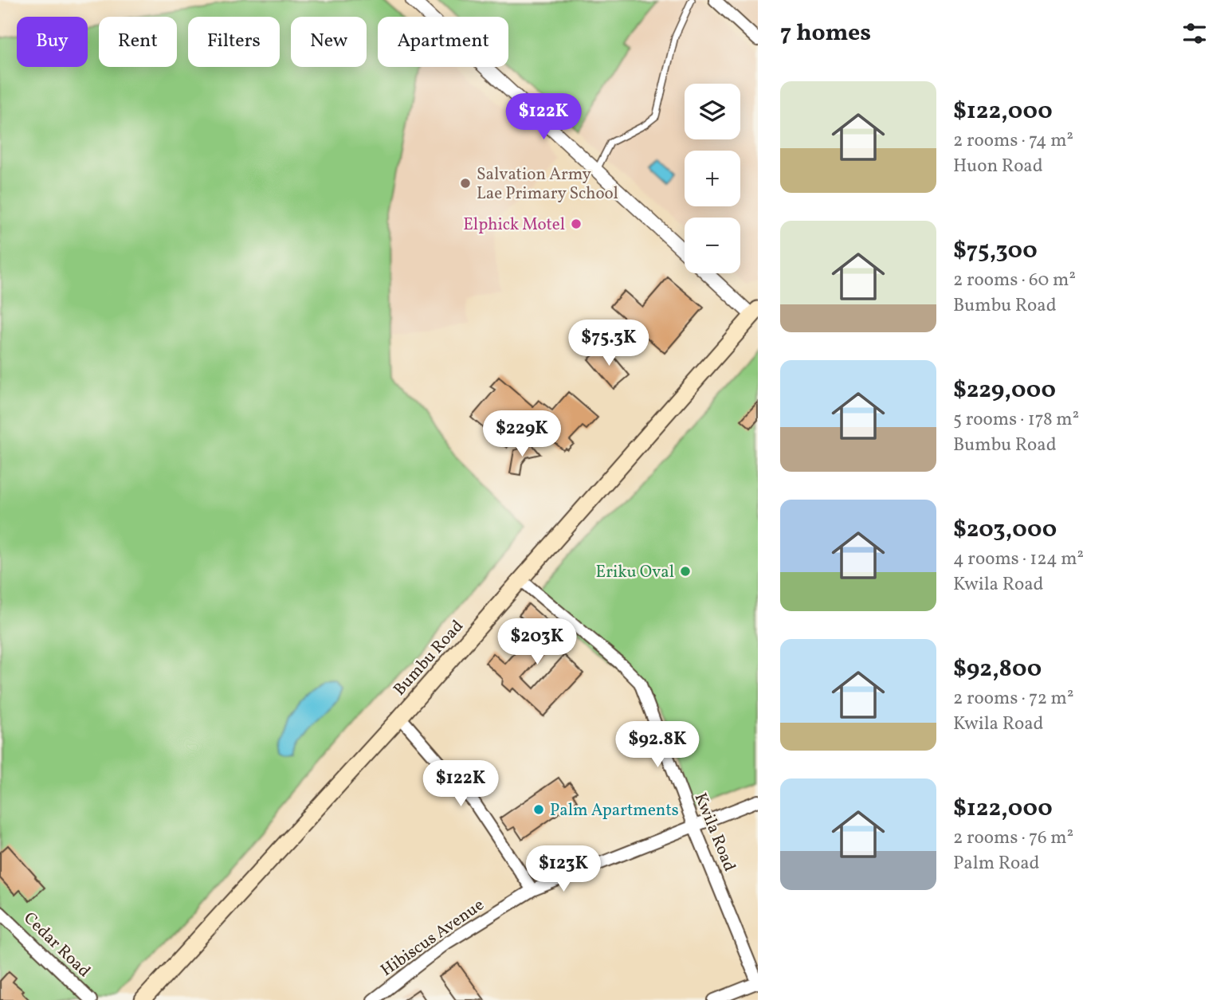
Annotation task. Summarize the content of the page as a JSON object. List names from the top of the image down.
{
  "streets": {
    "main road": ["Bumbu Road"],
    "street": ["Kwila Road", "Hibiscus Avenue", "Cedar Road"]
  },
  "crossings": [
    ["Bumbu Road", "Kwila Road"],
    ["Kwila Road", "Hibiscus Avenue"]
  ],
  "places": [
    "Salvation Army Lae Primary School",
    "Elphick Motel",
    "Eriku Oval",
    "Palm Apartments"
  ],
  "page": {
    "heading": "7 homes",
    "chip": [
      "Buy",
      "Rent",
      "Filters",
      "New",
      "Apartment"
    ],
    "list": [
      {
        "name": "$122,000",
        "note": "2 rooms · 74 m² · Huon Road"
      },
      {
        "name": "$75,300",
        "note": "2 rooms · 60 m² · Bumbu Road"
      },
      {
        "name": "$229,000",
        "note": "5 rooms · 178 m² · Bumbu Road"
      },
      {
        "name": "$203,000",
        "note": "4 rooms · 124 m² · Kwila Road"
      },
      {
        "name": "$92,800",
        "note": "2 rooms · 72 m² · Kwila Road"
      },
      {
        "name": "$122,000",
        "note": "2 rooms · 76 m² · Palm Road"
      }
    ],
    "map_buttons": ["+", "−"],
    "price": [
      "$122K",
      "$75.3K",
      "$229K",
      "$203K",
      "$92.8K",
      "$122K",
      "$123K"
    ]
  }
}
